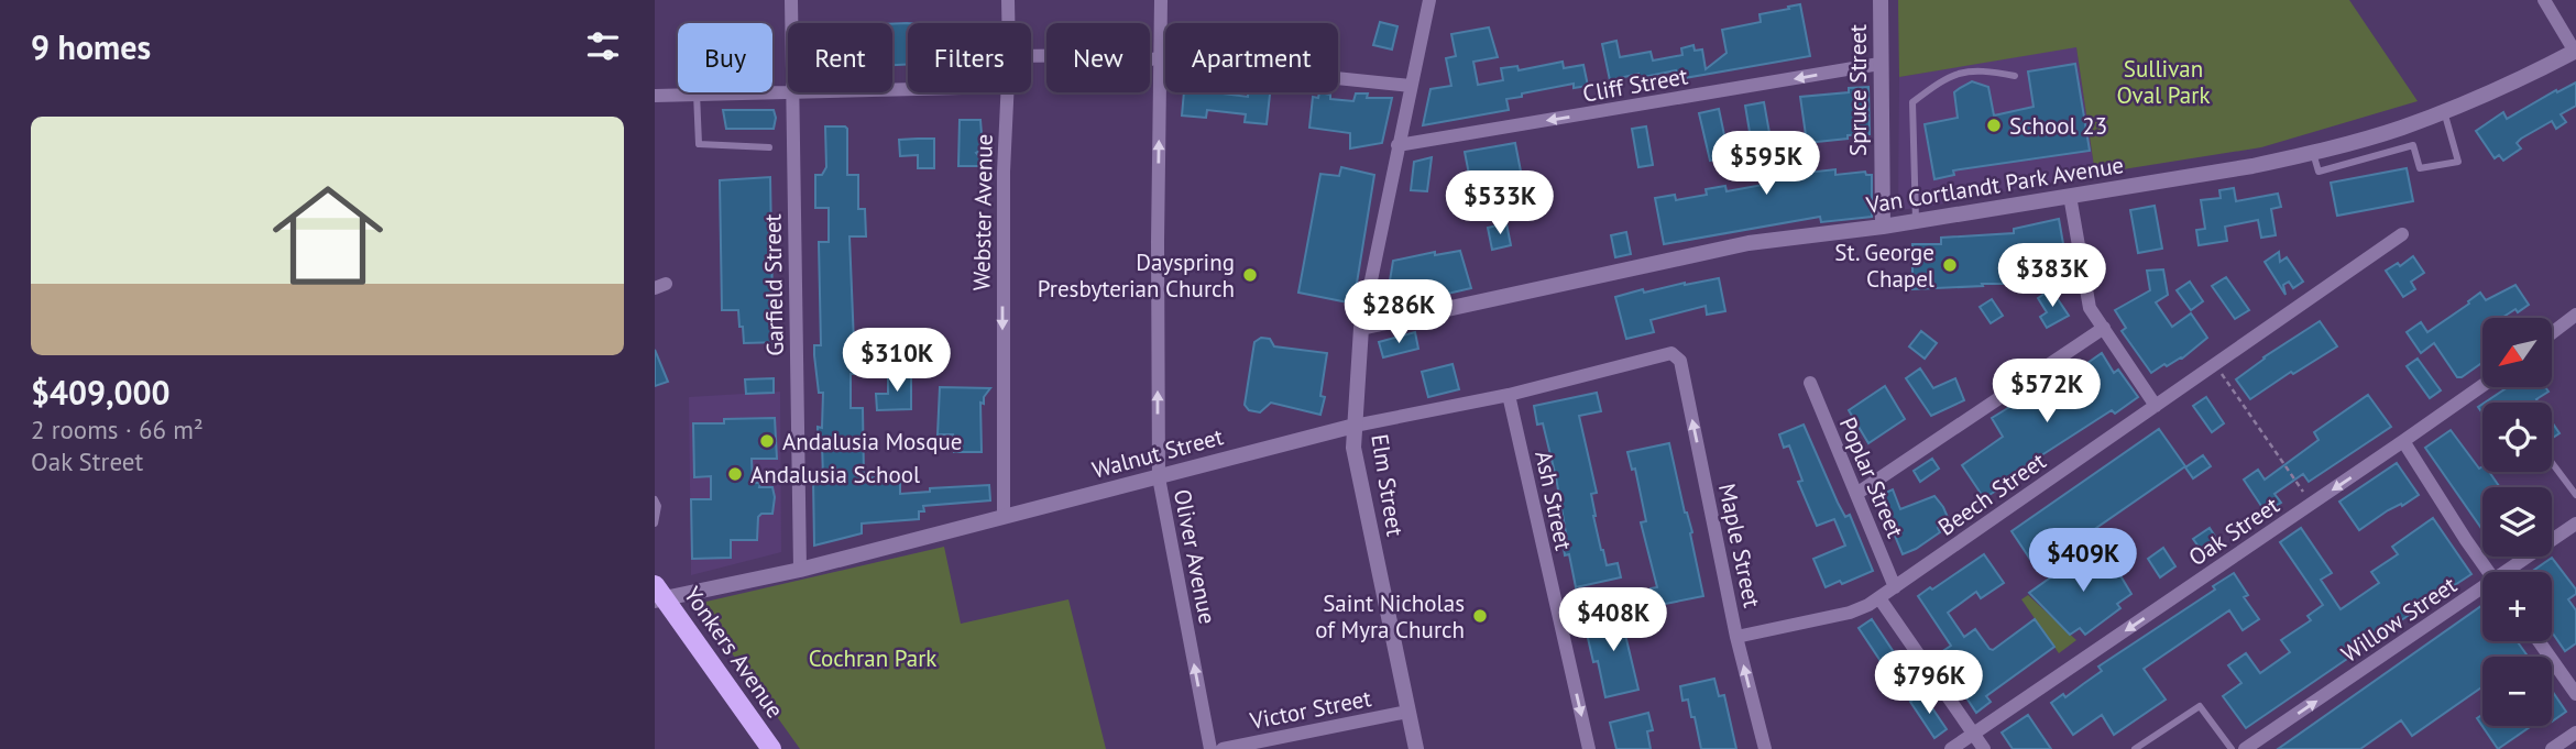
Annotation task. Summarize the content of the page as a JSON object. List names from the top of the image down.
{
  "streets": {
    "main road": ["Yonkers Avenue"],
    "street": [
      "Cliff Street",
      "Spruce Street",
      "Van Cortlandt Park Avenue",
      "Webster Avenue",
      "Garfield Street",
      "Walnut Street",
      "Poplar Street",
      "Elm Street",
      "Beech Street",
      "Ash Street",
      "Oak Street",
      "Maple Street",
      "Oliver Avenue",
      "Willow Street",
      "Victor Street"
    ]
  },
  "crossings": [
    ["Cliff Street", "Spruce Street"],
    ["Cliff Street", "Elm Street"],
    ["Spruce Street", "Van Cortlandt Park Avenue"],
    ["Van Cortlandt Park Avenue", "Elm Street"],
    ["Webster Avenue", "Walnut Street"],
    ["Garfield Street", "Walnut Street"],
    ["Walnut Street", "Elm Street"],
    ["Walnut Street", "Ash Street"],
    ["Walnut Street", "Maple Street"],
    ["Walnut Street", "Oliver Avenue"],
    ["Walnut Street", "Yonkers Avenue"],
    ["Poplar Street", "Beech Street"],
    ["Elm Street", "Victor Street"],
    ["Beech Street", "Maple Street"]
  ],
  "one_way": [
    "Cliff Street",
    "Webster Avenue",
    "Ash Street",
    "Oak Street",
    "Maple Street",
    "Oliver Avenue",
    "Willow Street"
  ],
  "parks": ["Sullivan Oval Park", "Cochran Park"],
  "places": [
    "School 23",
    "St. George Chapel",
    "Dayspring Presbyterian Church",
    "Andalusia Mosque",
    "Andalusia School",
    "Saint Nicholas of Myra Church"
  ],
  "north": "bottom left",
  "page": {
    "heading": "9 homes",
    "chip": [
      "Buy",
      "Rent",
      "Filters",
      "New",
      "Apartment"
    ],
    "list": [
      {
        "name": "$409,000",
        "note": "2 rooms · 66 m² · Oak Street"
      }
    ],
    "price": [
      "$595K",
      "$533K",
      "$383K",
      "$286K",
      "$310K",
      "$572K",
      "$409K",
      "$408K",
      "$796K"
    ],
    "map_buttons": ["+", "−"]
  }
}
